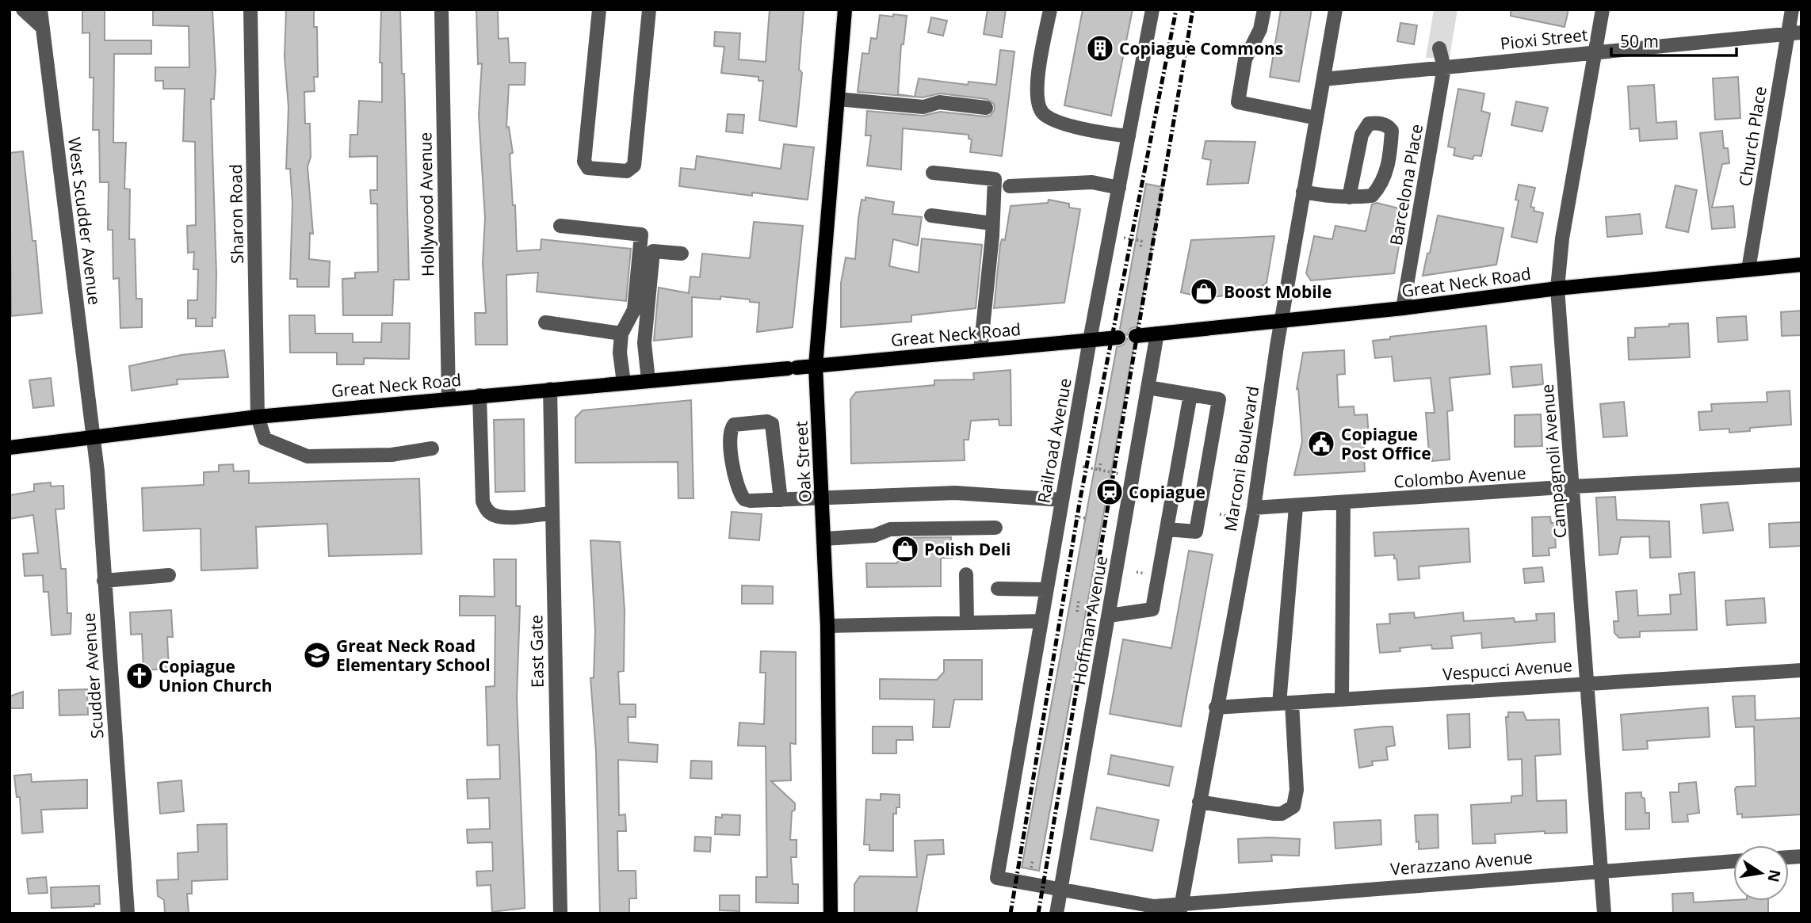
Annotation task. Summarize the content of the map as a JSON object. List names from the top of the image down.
{
  "streets": {
    "main road": ["Great Neck Road", "Oak Street"],
    "street": [
      "Pioxi Street",
      "Church Place",
      "Barcelona Place",
      "Hollywood Avenue",
      "Sharon Road",
      "West Scudder Avenue",
      "Railroad Avenue",
      "Marconi Boulevard",
      "Campagnoli Avenue",
      "Colombo Avenue",
      "Hoffman Avenue",
      "East Gate",
      "Vespucci Avenue",
      "Scudder Avenue",
      "Verazzano Avenue"
    ]
  },
  "crossings": [
    ["Pioxi Street", "Church Place"],
    ["Pioxi Street", "Barcelona Place"],
    ["Pioxi Street", "Marconi Boulevard"],
    ["Pioxi Street", "Campagnoli Avenue"],
    ["Church Place", "Great Neck Road"],
    ["Barcelona Place", "Great Neck Road"],
    ["Hollywood Avenue", "Great Neck Road"],
    ["Sharon Road", "Great Neck Road"],
    ["West Scudder Avenue", "Great Neck Road"],
    ["West Scudder Avenue", "Scudder Avenue"],
    ["Great Neck Road", "Railroad Avenue"],
    ["Great Neck Road", "Marconi Boulevard"],
    ["Great Neck Road", "Campagnoli Avenue"],
    ["Great Neck Road", "Oak Street"],
    ["Great Neck Road", "Hoffman Avenue"],
    ["Great Neck Road", "East Gate"],
    ["Great Neck Road", "Scudder Avenue"],
    ["Railroad Avenue", "Verazzano Avenue"],
    ["Marconi Boulevard", "Colombo Avenue"],
    ["Marconi Boulevard", "Vespucci Avenue"],
    ["Marconi Boulevard", "Verazzano Avenue"],
    ["Campagnoli Avenue", "Colombo Avenue"],
    ["Campagnoli Avenue", "Vespucci Avenue"],
    ["Campagnoli Avenue", "Verazzano Avenue"],
    ["Hoffman Avenue", "Verazzano Avenue"]
  ],
  "places": {
    "building": ["Copiague Commons"],
    "shop": ["Boost Mobile", "Polish Deli"],
    "public building": ["Copiague Post Office"],
    "station": ["Copiague"],
    "school or university": ["Great Neck Road Elementary School"],
    "church": ["Copiague Union Church"]
  },
  "scale_bar": "50 m",
  "north": "right"
}
